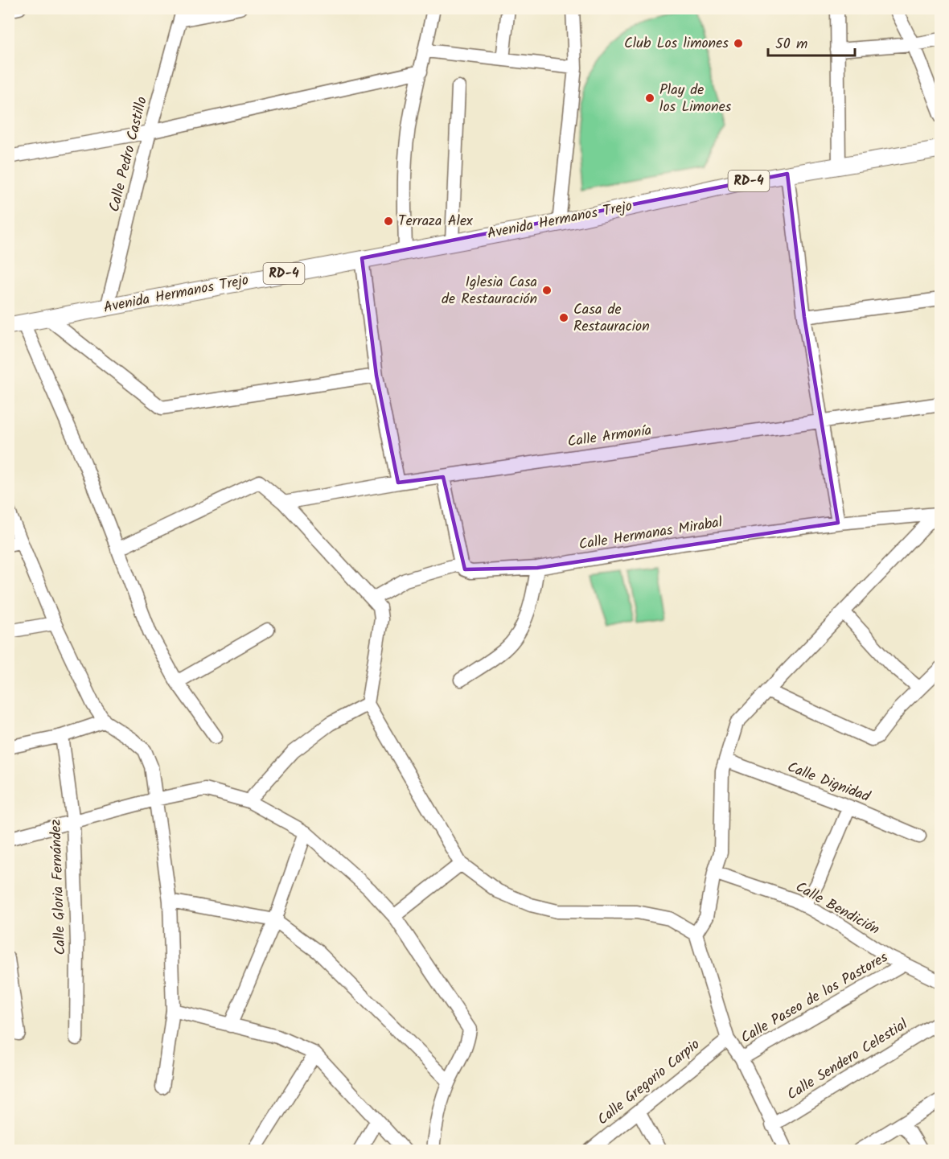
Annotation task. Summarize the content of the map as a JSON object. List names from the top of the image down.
{
  "streets": {
    "main road": ["RD-4", "Avenida Hermanos Trejo"],
    "street": [
      "Calle Pedro Castillo",
      "Calle Armonía",
      "Calle Hermanas Mirabal",
      "Calle Dignidad",
      "Calle Gloria Fernández",
      "Calle Bendición",
      "Calle Paseo de los Pastores",
      "Calle Sendero Celestial",
      "Calle Gregorio Carpio"
    ]
  },
  "crossings": [
    ["Calle Pedro Castillo", "Avenida Hermanos Trejo"],
    ["Calle Bendición", "Calle Paseo de los Pastores"]
  ],
  "places": [
    "Club Los limones",
    "Play de los Limones",
    "Terraza Alex",
    "Iglesia Casa de Restauración",
    "Casa de Restauracion"
  ],
  "scale_bar": "50 m"
}
